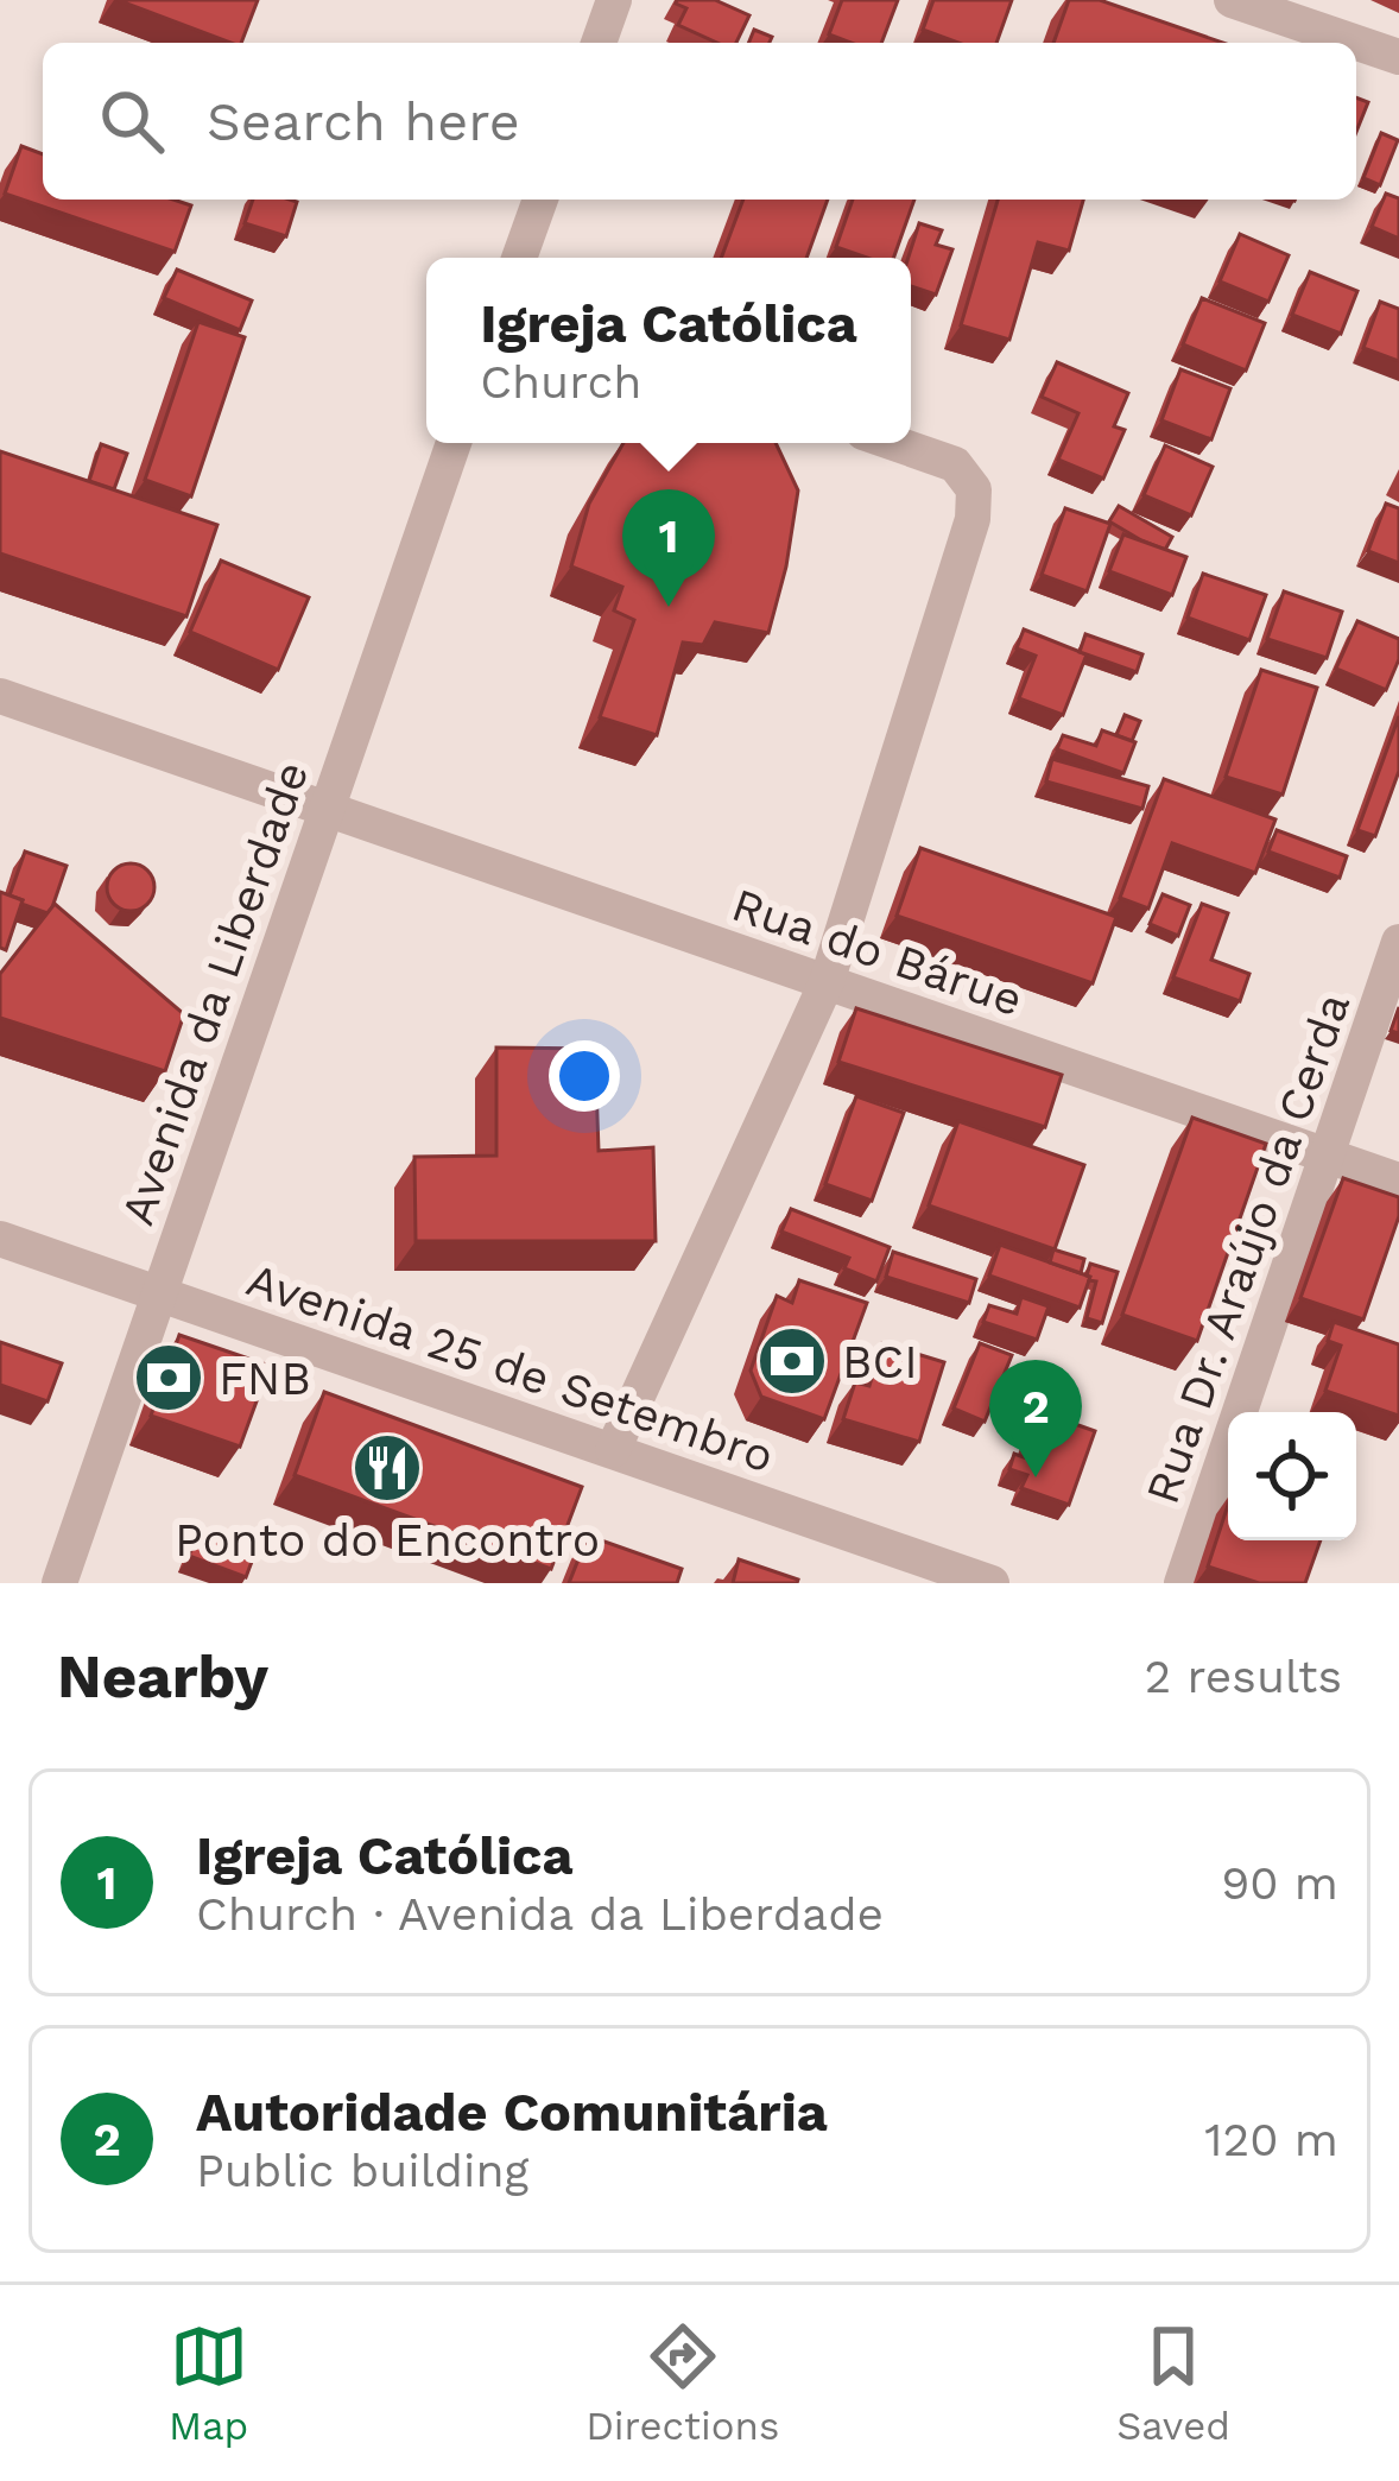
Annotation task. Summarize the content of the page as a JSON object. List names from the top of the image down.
{
  "streets": {
    "street": [
      "Rua do Bárue",
      "Avenida da Liberdade",
      "Rua Dr. Araújo da Cerda",
      "Avenida 25 de Setembro"
    ]
  },
  "crossings": [
    ["Rua do Bárue", "Avenida da Liberdade"],
    ["Rua do Bárue", "Rua Dr. Araújo da Cerda"],
    ["Avenida da Liberdade", "Avenida 25 de Setembro"]
  ],
  "places": {
    "bank": ["BCI", "FNB"],
    "restaurant": ["Ponto do Encontro"]
  },
  "page": {
    "search": "Search here",
    "popup": ["Igreja Católica", "Church"],
    "pins": ["1", "2"],
    "heading": ["Nearby", "2 results"],
    "list": [
      {
        "mark": "1",
        "name": "Igreja Católica",
        "note": "Church · Avenida da Liberdade",
        "value": "90 m"
      },
      {
        "mark": "2",
        "name": "Autoridade Comunitária",
        "note": "Public building",
        "value": "120 m"
      }
    ],
    "nav": ["Map", "Directions", "Saved"]
  }
}
